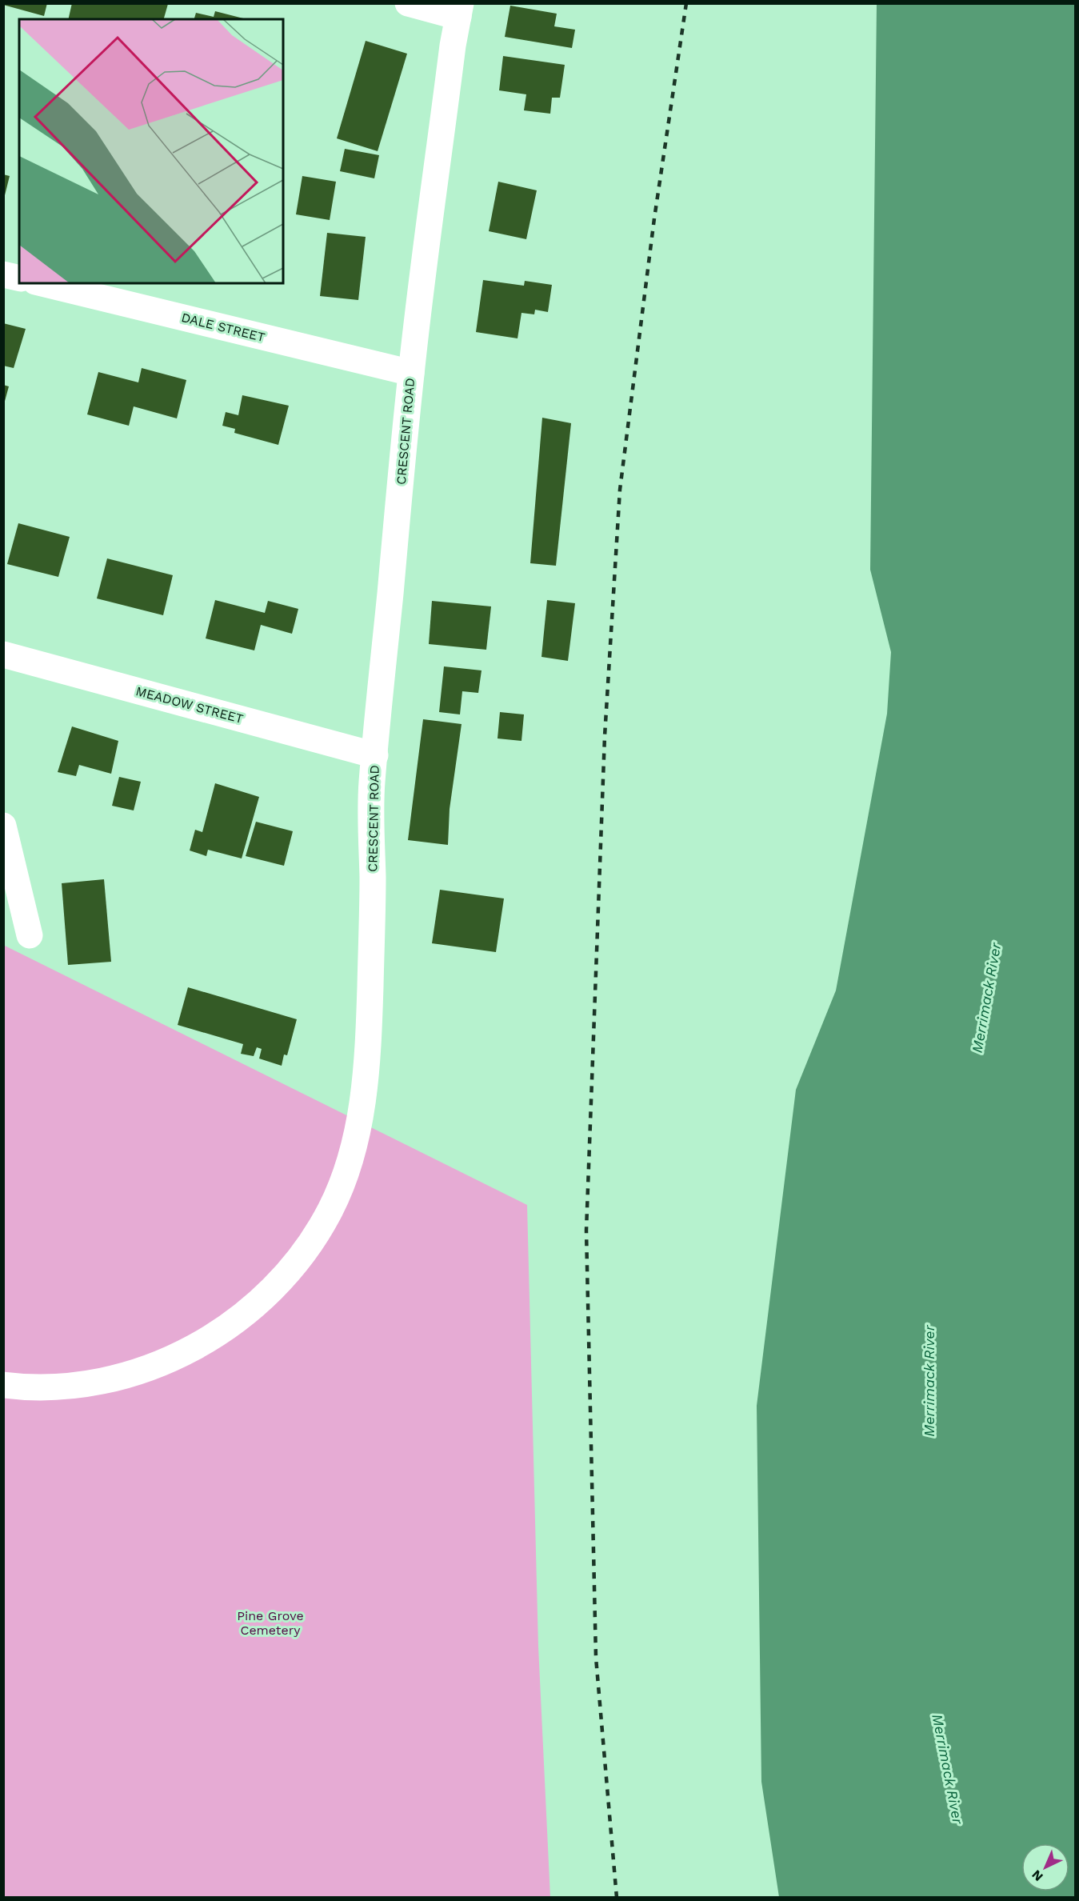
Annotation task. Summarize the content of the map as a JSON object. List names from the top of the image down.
{
  "streets": {
    "street": ["DALE STREET", "CRESCENT ROAD", "MEADOW STREET"]
  },
  "crossings": [
    ["DALE STREET", "CRESCENT ROAD"],
    ["CRESCENT ROAD", "MEADOW STREET"]
  ],
  "water": ["Merrimack River"],
  "parks": ["Pine Grove Cemetery"],
  "north": "bottom left"
}
